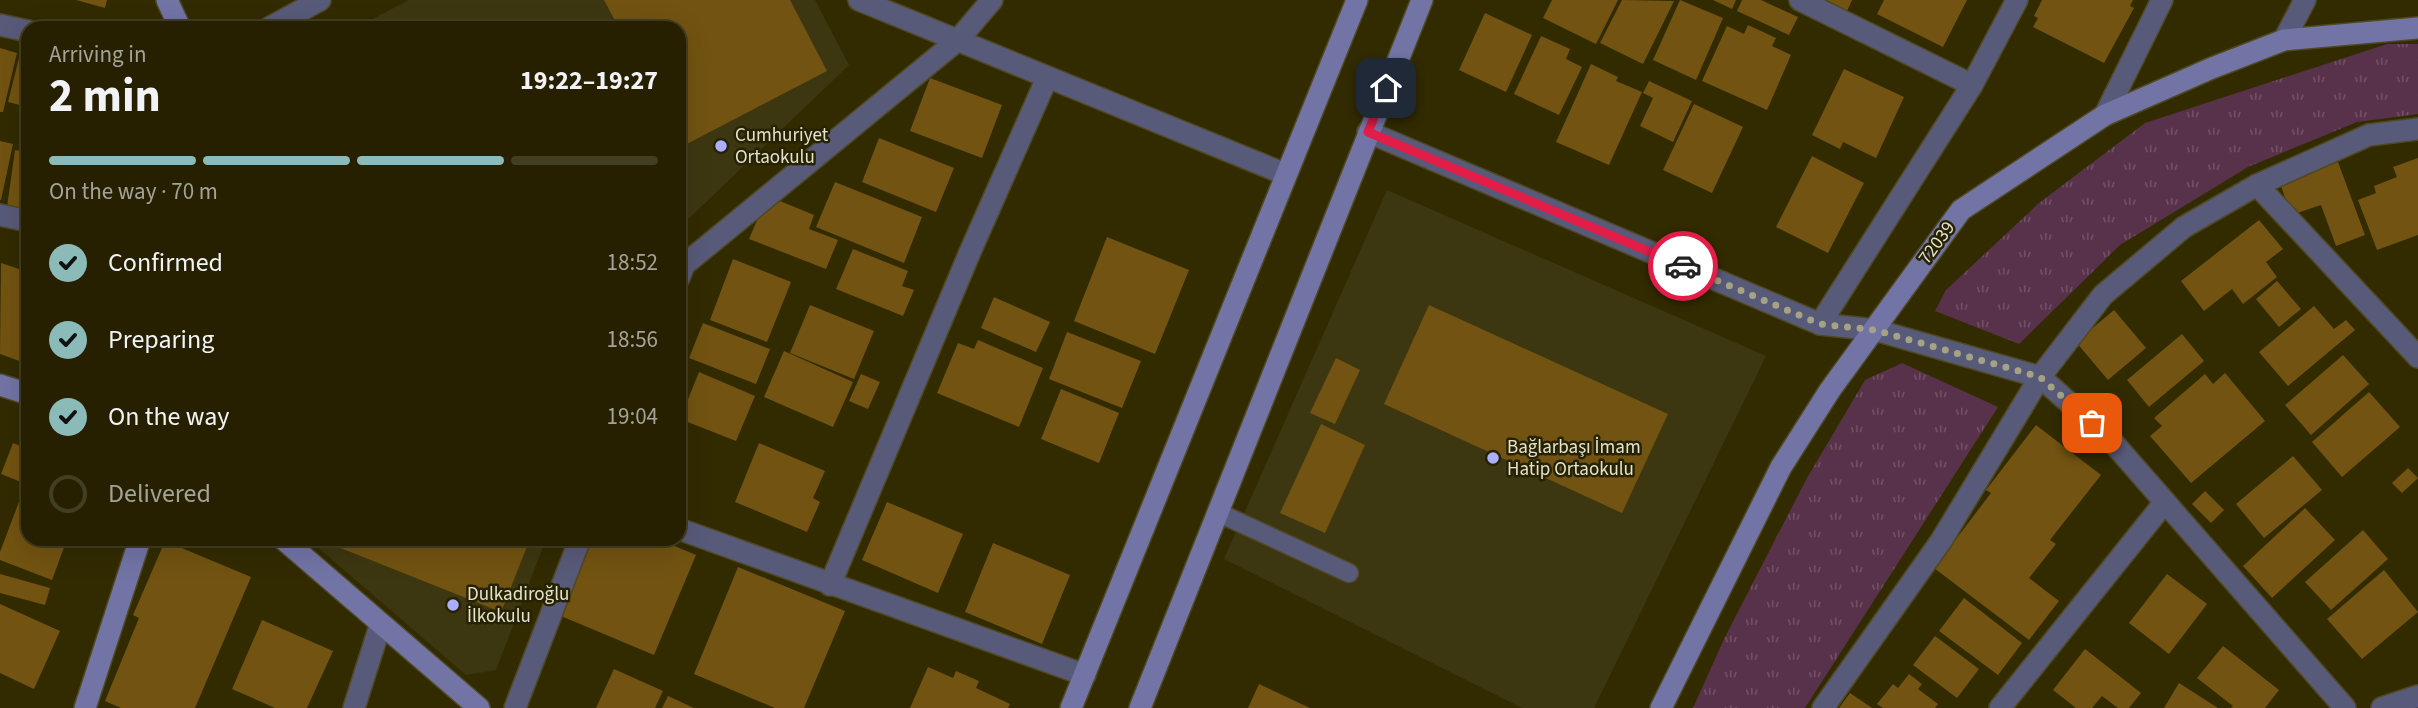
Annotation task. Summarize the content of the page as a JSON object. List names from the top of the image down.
{
  "streets": {
    "main road": ["72039"]
  },
  "places": ["Cumhuriyet Ortaokulu", "Bağlarbaşı İmam Hatip Ortaokulu", "Dulkadiroğlu İlkokulu"],
  "page": {
    "heading": ["2 min", "Arriving in", "19:22–19:27"],
    "bar": "On the way · 70 m",
    "list": [
      ["Confirmed", "18:52"],
      ["Preparing", "18:56"],
      ["On the way", "19:04"],
      "Delivered"
    ]
  }
}
